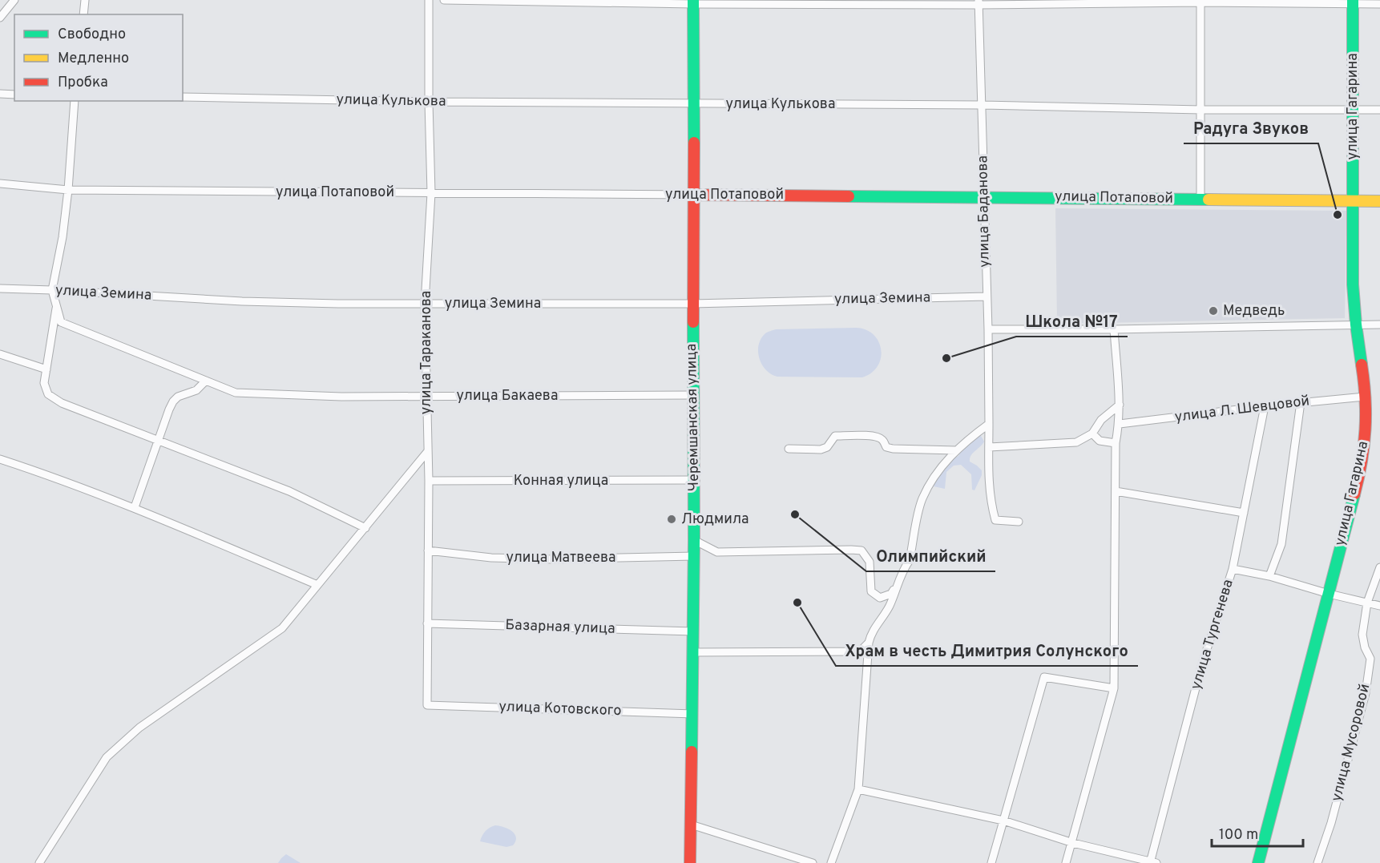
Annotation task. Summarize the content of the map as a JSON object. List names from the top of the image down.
{
  "streets": {
    "main road": ["улица Гагарина", "улица Потаповой", "Черемшанская улица"],
    "street": [
      "улица Кулькова",
      "улица Баданова",
      "улица Земина",
      "улица Тараканова",
      "улица Бакаева",
      "улица Л. Шевцовой",
      "Конная улица",
      "улица Матвеева",
      "Базарная улица",
      "улица Тургенева",
      "улица Котовского",
      "улица Мусоровой"
    ]
  },
  "crossings": [
    ["улица Кулькова", "улица Гагарина"],
    ["улица Кулькова", "улица Баданова"],
    ["улица Кулькова", "улица Тараканова"],
    ["улица Кулькова", "Черемшанская улица"],
    ["улица Гагарина", "улица Потаповой"],
    ["улица Гагарина", "улица Л. Шевцовой"],
    ["улица Потаповой", "улица Баданова"],
    ["улица Потаповой", "улица Тараканова"],
    ["улица Потаповой", "Черемшанская улица"],
    ["улица Баданова", "улица Земина"],
    ["улица Земина", "улица Тараканова"],
    ["улица Земина", "Черемшанская улица"],
    ["улица Тараканова", "улица Бакаева"],
    ["улица Тараканова", "Конная улица"],
    ["улица Тараканова", "улица Матвеева"],
    ["улица Тараканова", "Базарная улица"],
    ["улица Тараканова", "улица Котовского"],
    ["улица Бакаева", "Черемшанская улица"],
    ["улица Л. Шевцовой", "улица Тургенева"],
    ["Черемшанская улица", "Конная улица"],
    ["Черемшанская улица", "улица Матвеева"],
    ["Черемшанская улица", "Базарная улица"],
    ["Черемшанская улица", "улица Котовского"]
  ],
  "places": [
    "Радуга Звуков",
    "Медведь",
    "Школа №17",
    "Олимпийский",
    "Людмила",
    "Храм в честь Димитрия Солунского"
  ],
  "legend": ["Свободно", "Медленно", "Пробка"],
  "scale_bar": "100 m"
}
